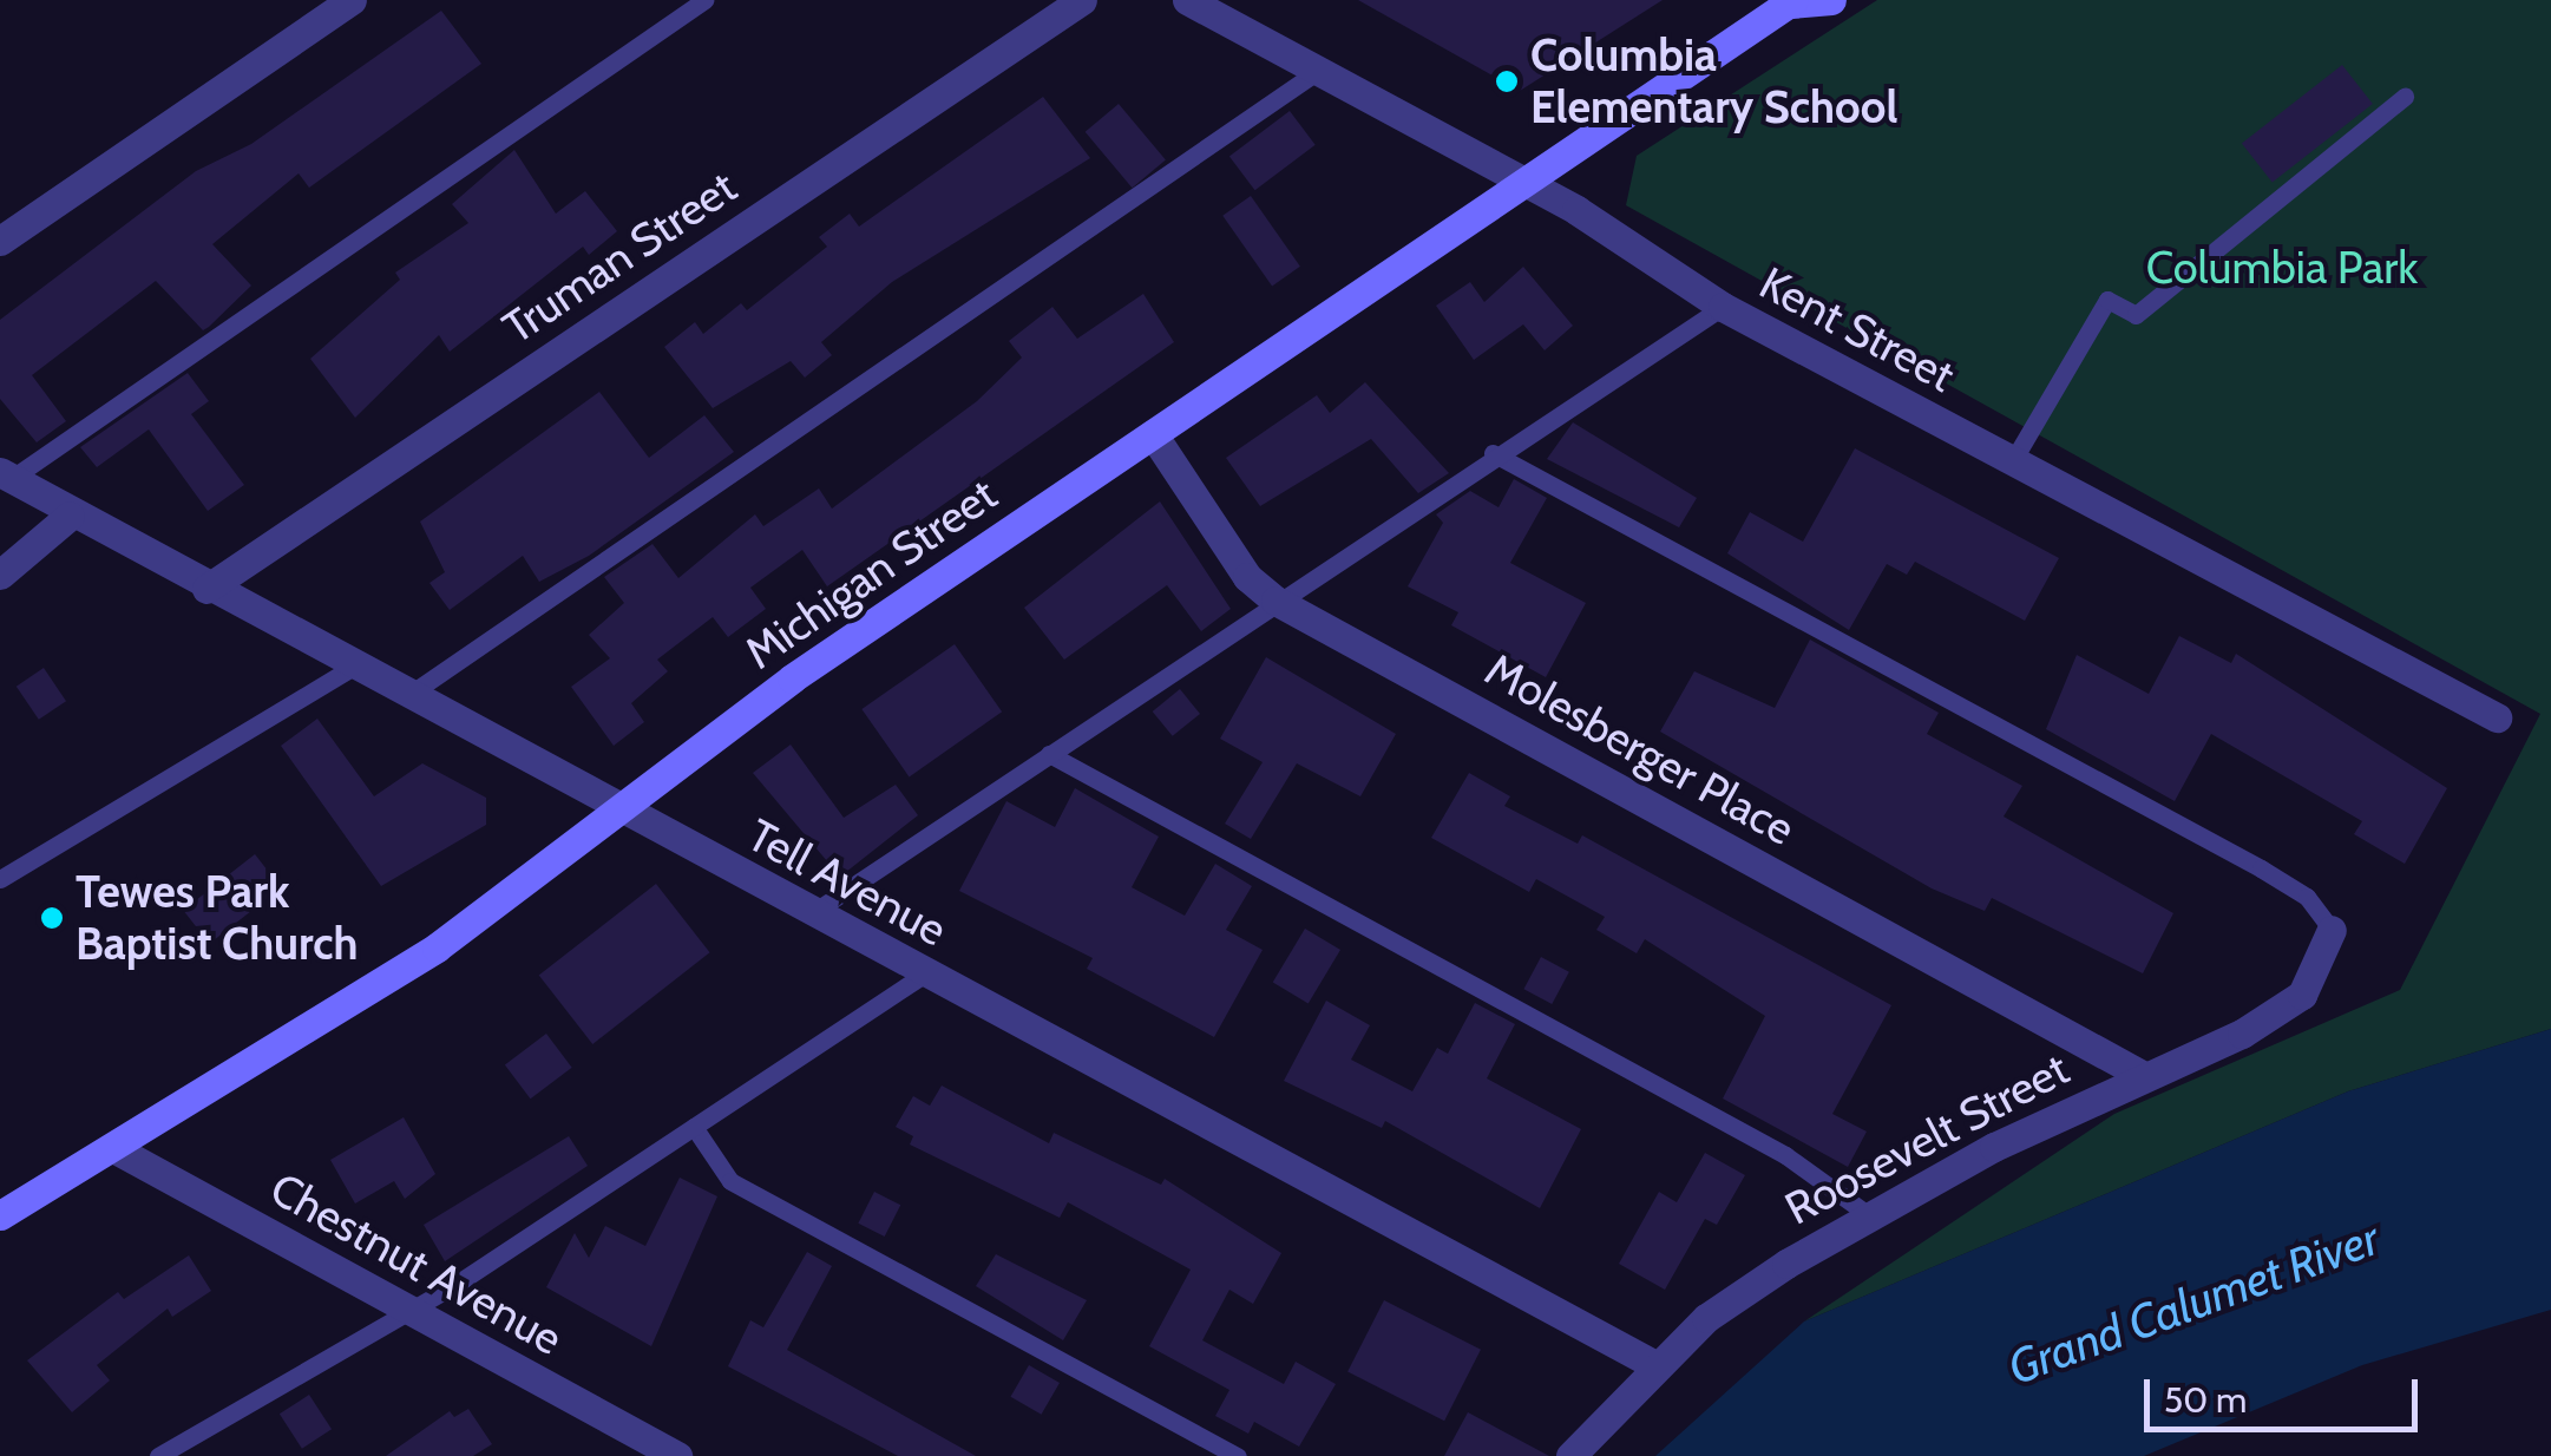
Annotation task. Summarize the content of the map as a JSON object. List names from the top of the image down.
{
  "streets": {
    "main road": ["Michigan Street"],
    "street": [
      "Truman Street",
      "Kent Street",
      "Molesberger Place",
      "Tell Avenue",
      "Roosevelt Street",
      "Chestnut Avenue"
    ]
  },
  "crossings": [
    ["Truman Street", "Tell Avenue"],
    ["Kent Street", "Michigan Street"],
    ["Michigan Street", "Molesberger Place"],
    ["Michigan Street", "Tell Avenue"],
    ["Michigan Street", "Chestnut Avenue"],
    ["Molesberger Place", "Roosevelt Street"],
    ["Tell Avenue", "Roosevelt Street"]
  ],
  "water": ["Grand Calumet River"],
  "parks": ["Columbia Park"],
  "places": ["Columbia Elementary School", "Tewes Park Baptist Church"],
  "scale_bar": "50 m"
}
